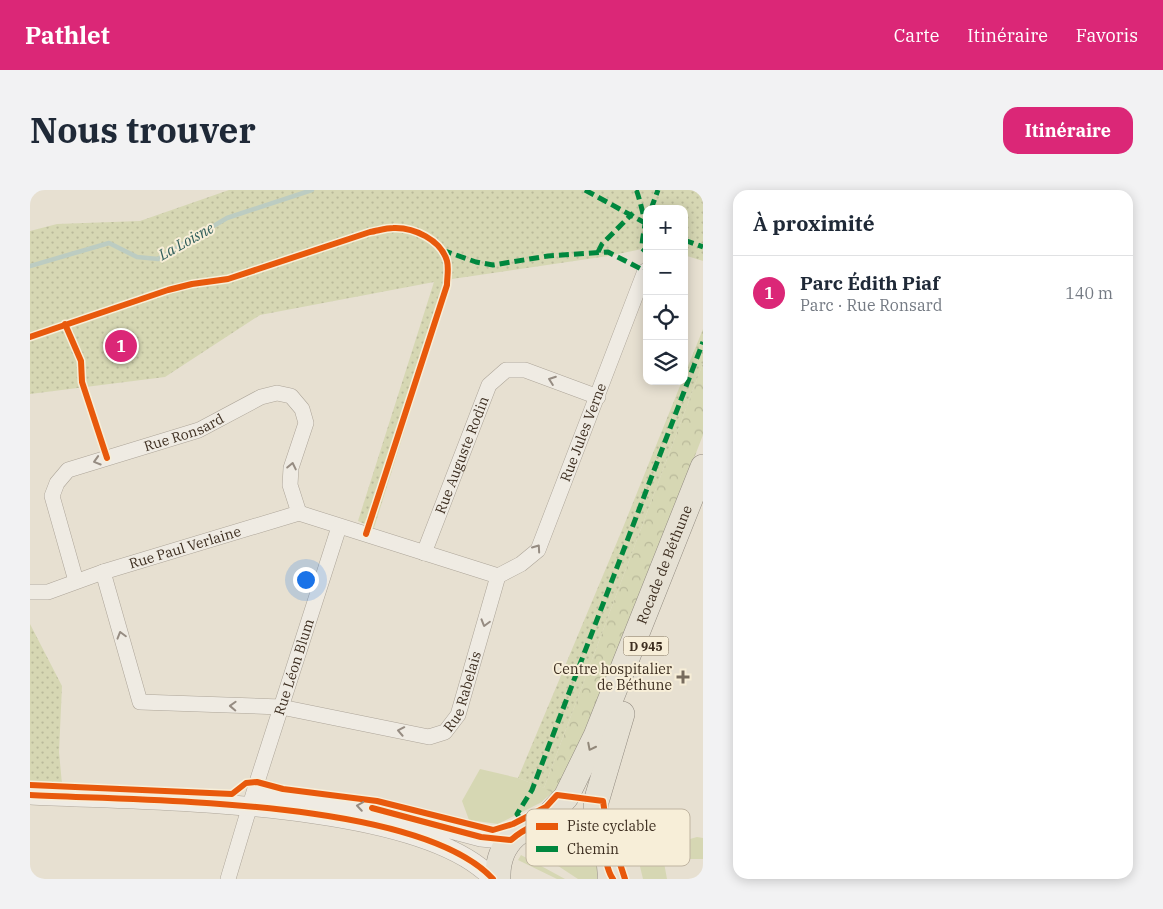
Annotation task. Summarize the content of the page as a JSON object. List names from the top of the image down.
{
  "streets": {
    "main road": ["Rocade de Béthune", "D 945"],
    "street": [
      "Rue Ronsard",
      "Rue Jules Verne",
      "Rue Auguste Rodin",
      "Rue Paul Verlaine",
      "Rue Léon Blum",
      "Rue Rabelais"
    ]
  },
  "crossings": [
    ["Rue Ronsard", "Rue Paul Verlaine"],
    ["Rue Jules Verne", "Rue Auguste Rodin"],
    ["Rue Jules Verne", "Rue Rabelais"],
    ["Rue Paul Verlaine", "Rue Rabelais"],
    ["Rue Léon Blum", "Rue Rabelais"]
  ],
  "one_way": ["Rue Jules Verne"],
  "water": ["La Loisne"],
  "places": {
    "health": ["Centre hospitalier de Béthune"]
  },
  "legend": ["Piste cyclable", "Chemin"],
  "page": {
    "header": "Pathlet",
    "nav": ["Carte", "Itinéraire", "Favoris"],
    "title": "Nous trouver",
    "buttons": "Itinéraire",
    "heading": "À proximité",
    "map_buttons": ["+", "−"],
    "list": [
      {
        "mark": "1",
        "name": "Parc Édith Piaf",
        "note": "Parc · Rue Ronsard",
        "value": "140 m"
      }
    ],
    "pins": "1"
  }
}
